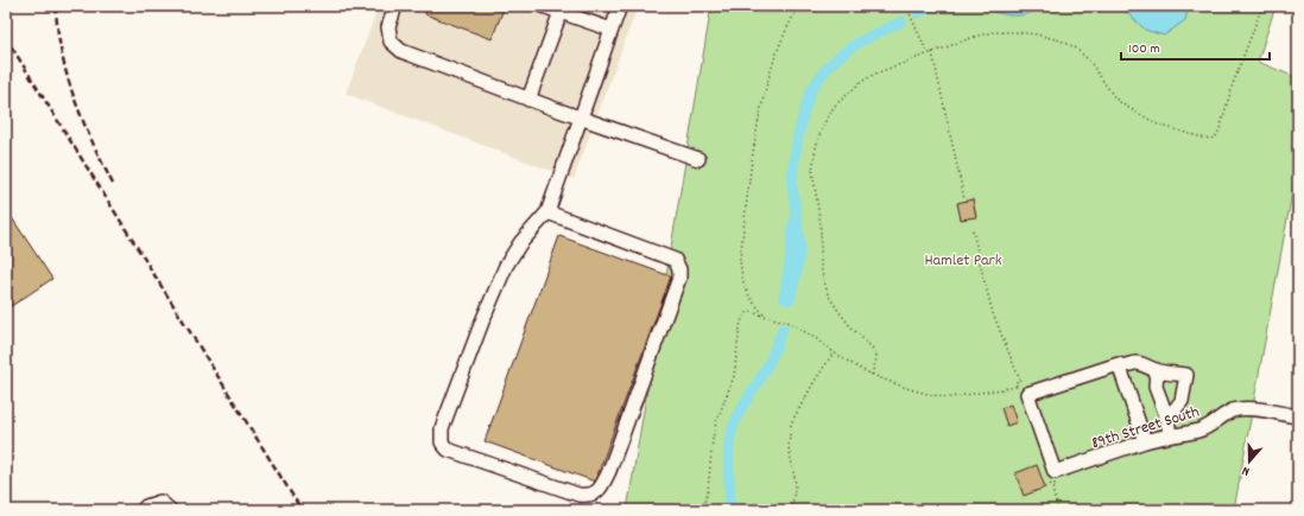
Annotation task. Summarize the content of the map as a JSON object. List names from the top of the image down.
{
  "streets": {
    "street": ["89th Street South"]
  },
  "parks": ["Hamlet Park"],
  "scale_bar": "100 m",
  "north": "bottom"
}
